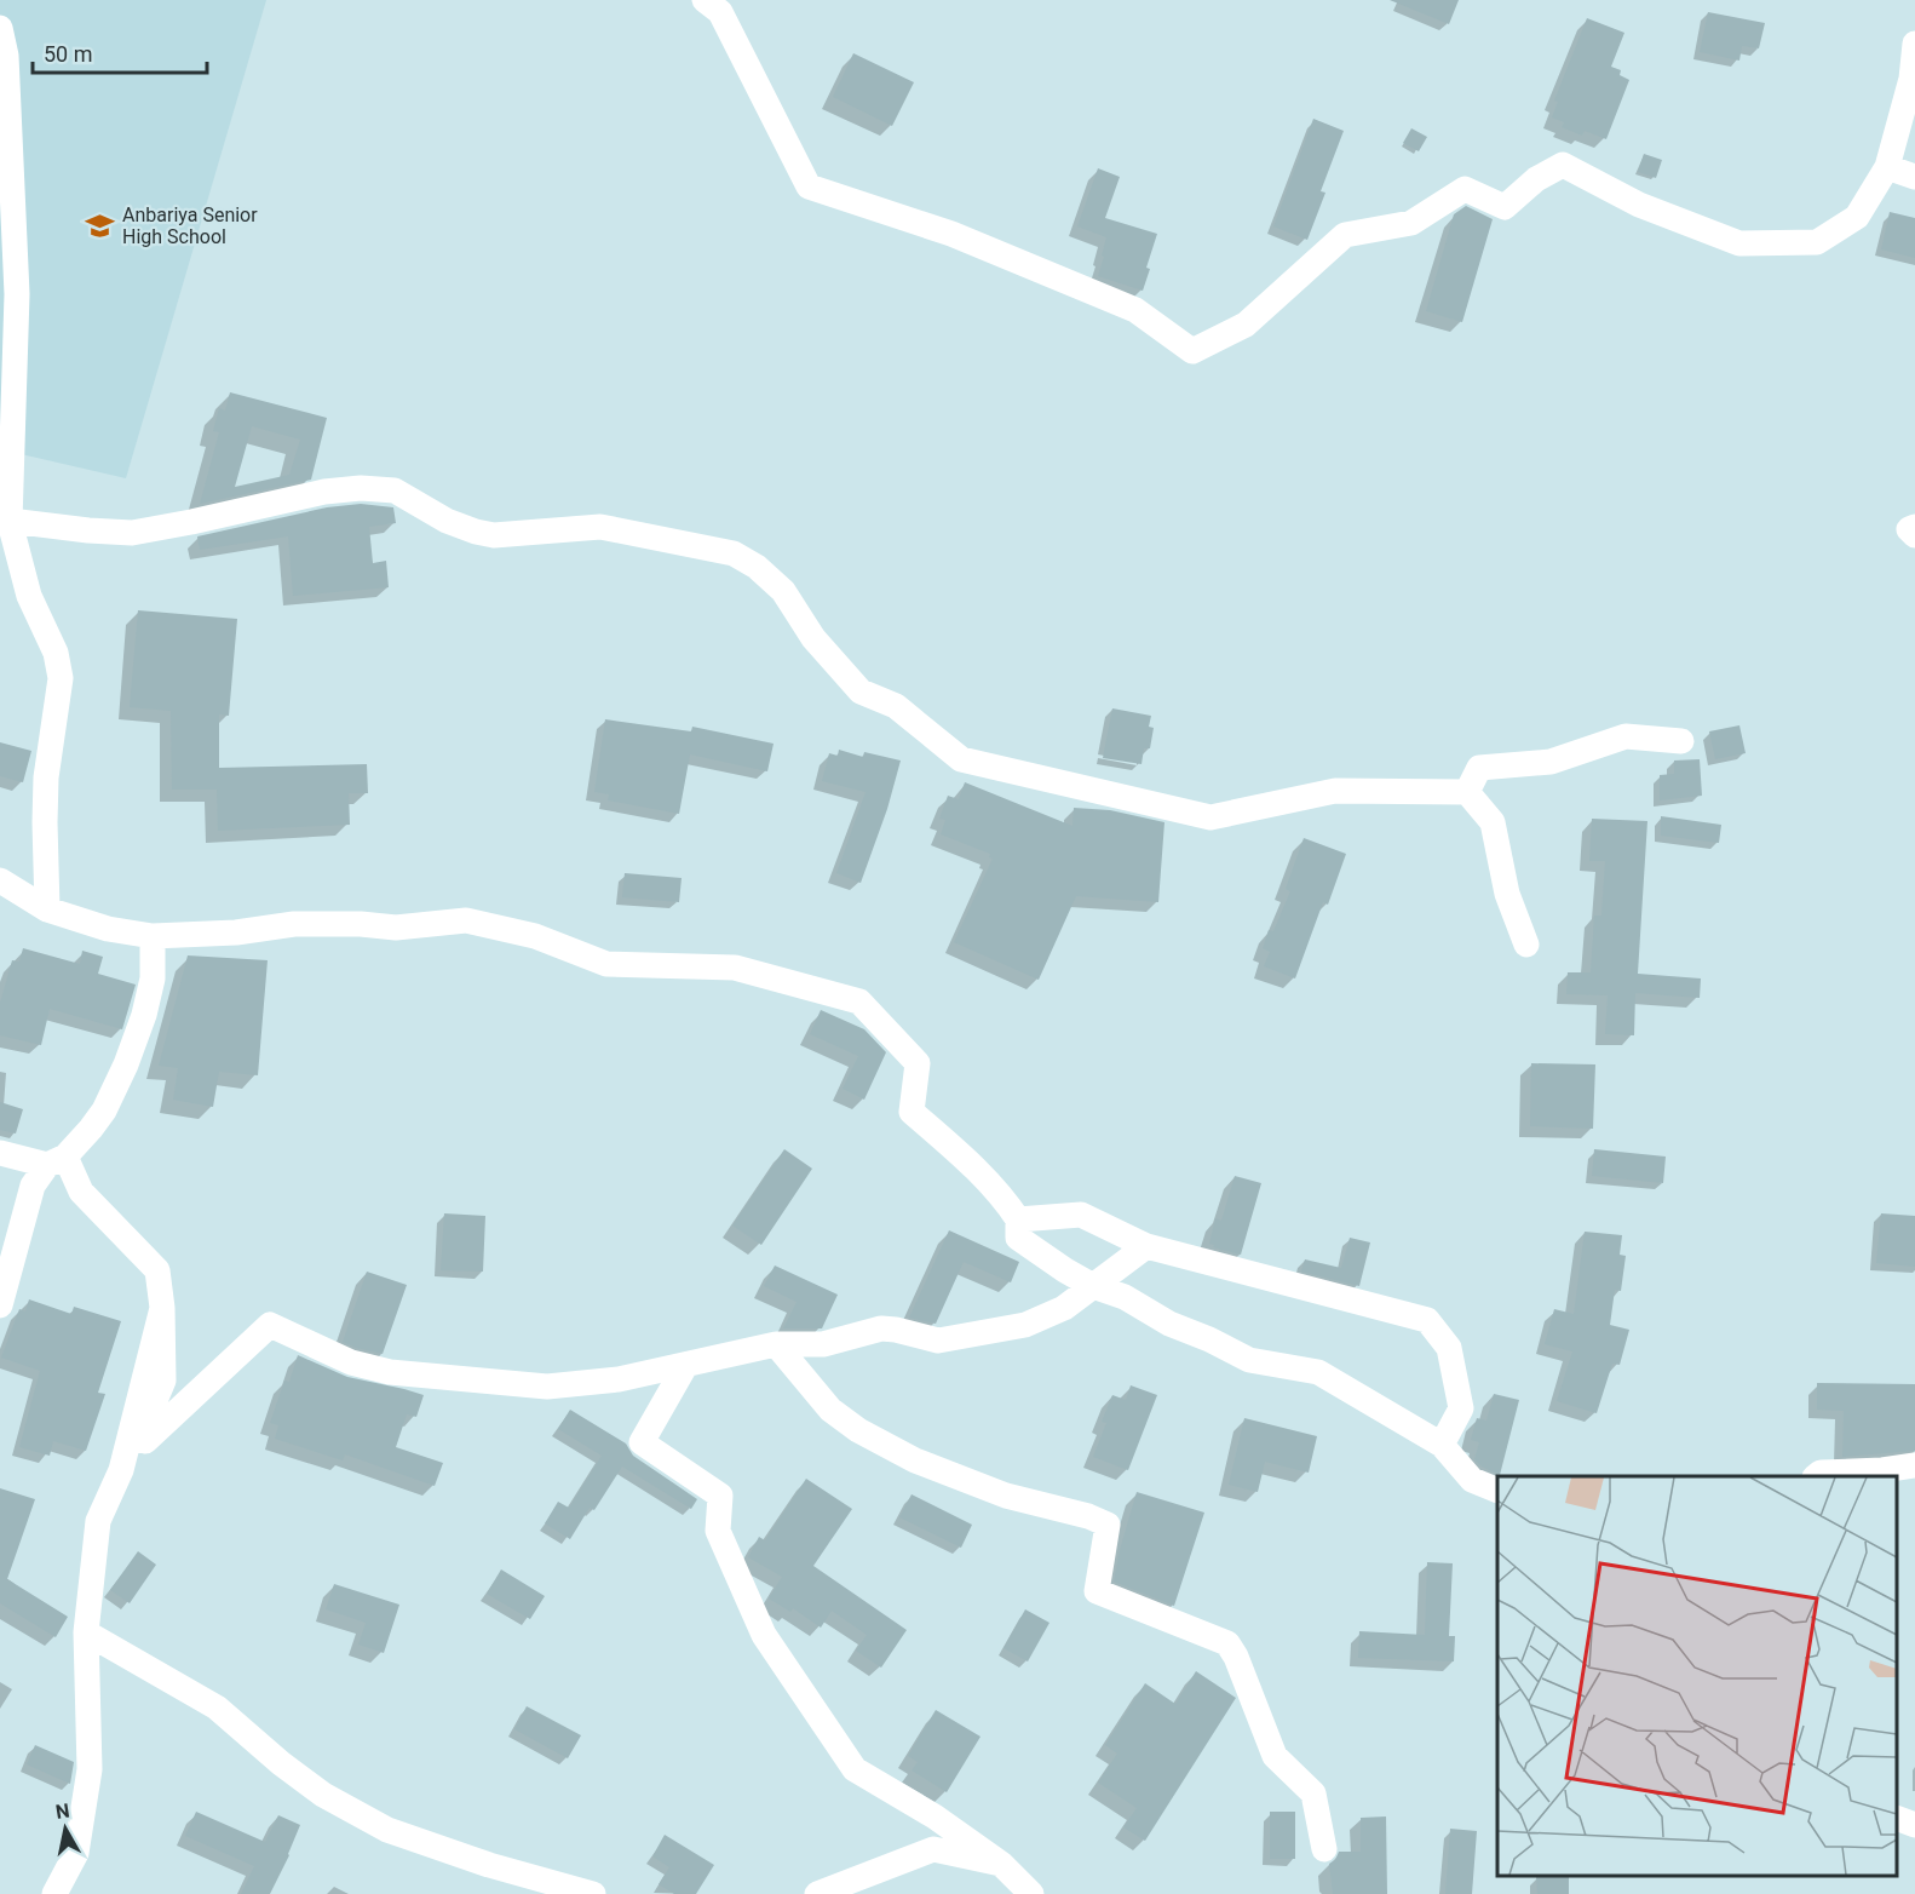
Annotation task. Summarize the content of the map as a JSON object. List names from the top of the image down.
{
  "places": {
    "school or university": ["Anbariya Senior High School"]
  },
  "scale_bar": "50 m",
  "north": "top"
}
